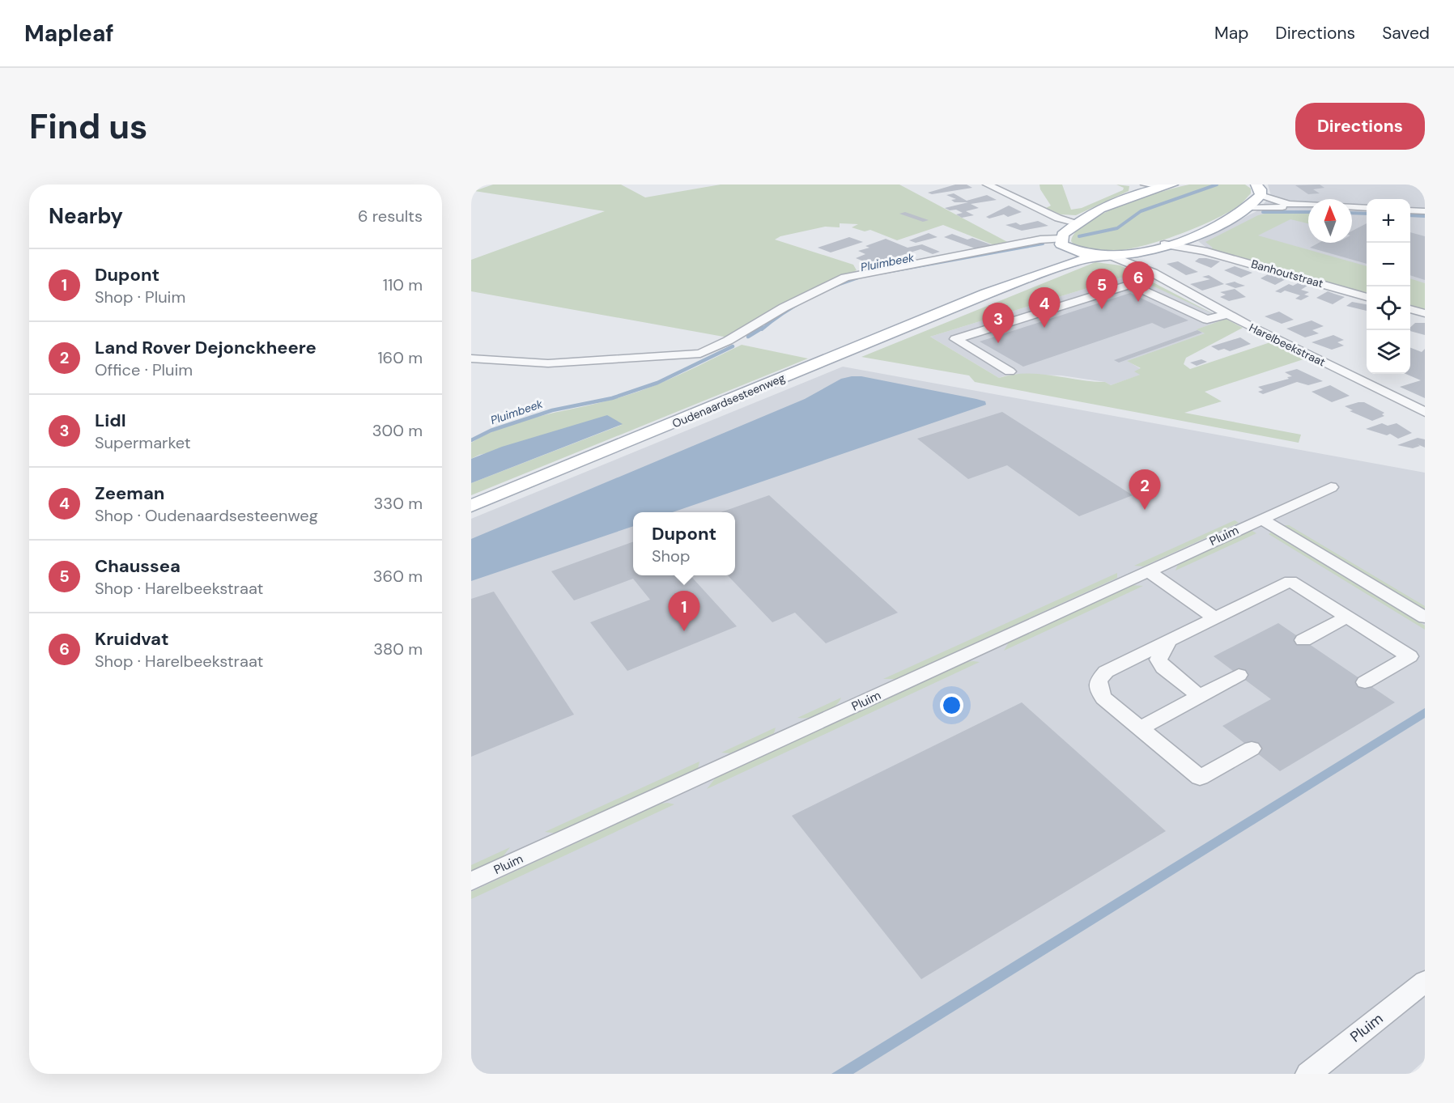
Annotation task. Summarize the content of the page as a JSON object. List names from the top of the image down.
{
  "streets": {
    "main road": ["Oudenaardsesteenweg"],
    "street": ["Banhoutstraat", "Harelbeekstraat", "Pluim"]
  },
  "crossings": [
    ["Harelbeekstraat", "Oudenaardsesteenweg"]
  ],
  "water": ["Pluimbeek"],
  "north": "top",
  "page": {
    "header": "Mapleaf",
    "nav": ["Map", "Directions", "Saved"],
    "buttons": "Directions",
    "title": "Find us",
    "heading": ["Nearby", "6 results"],
    "map_buttons": ["+", "−"],
    "list": [
      {
        "mark": "1",
        "name": "Dupont",
        "note": "Shop · Pluim",
        "value": "110 m"
      },
      {
        "mark": "2",
        "name": "Land Rover Dejonckheere",
        "note": "Office · Pluim",
        "value": "160 m"
      },
      {
        "mark": "3",
        "name": "Lidl",
        "note": "Supermarket",
        "value": "300 m"
      },
      {
        "mark": "4",
        "name": "Zeeman",
        "note": "Shop · Oudenaardsesteenweg",
        "value": "330 m"
      },
      {
        "mark": "5",
        "name": "Chaussea",
        "note": "Shop · Harelbeekstraat",
        "value": "360 m"
      },
      {
        "mark": "6",
        "name": "Kruidvat",
        "note": "Shop · Harelbeekstraat",
        "value": "380 m"
      }
    ],
    "pins": [
      "6",
      "5",
      "4",
      "3",
      "2",
      "1"
    ],
    "popup": ["Dupont", "Shop"]
  }
}
